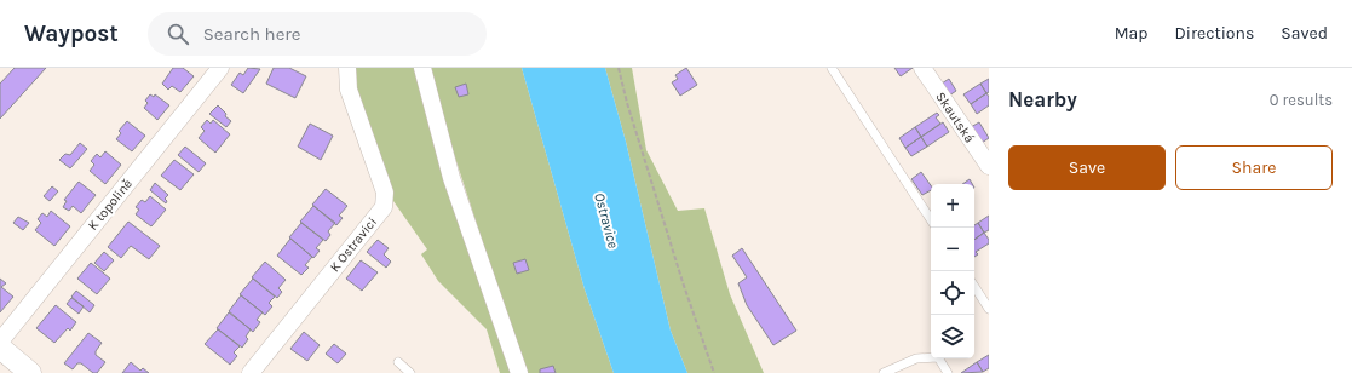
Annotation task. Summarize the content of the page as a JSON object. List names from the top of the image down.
{
  "streets": {
    "street": ["Skautská", "K topolině", "K Ostravici"]
  },
  "water": ["Ostravice"],
  "page": {
    "header": "Waypost",
    "search": "Search here",
    "nav": ["Map", "Directions", "Saved"],
    "heading": ["Nearby", "0 results"],
    "buttons": ["Save", "Share"],
    "map_buttons": ["+", "−"]
  }
}
